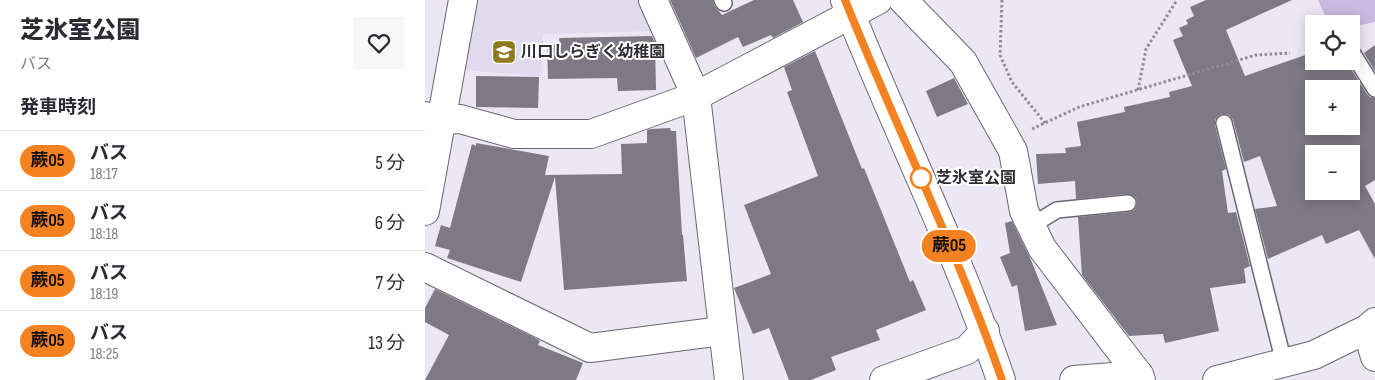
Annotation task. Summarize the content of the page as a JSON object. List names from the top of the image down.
{
  "places": {
    "school or university": ["川口しらぎく幼稚園"],
    "other": ["芝氷室公園"]
  },
  "lines": ["bus line 蕨05"],
  "page": {
    "heading": [
      ["芝氷室公園", "バス"],
      "発車時刻"
    ],
    "on_map": "蕨05",
    "map_buttons": ["+", "−"],
    "list": [
      {
        "mark": "蕨05",
        "name": "バス",
        "note": "18:17",
        "value": "5 分"
      },
      {
        "mark": "蕨05",
        "name": "バス",
        "note": "18:18",
        "value": "6 分"
      },
      {
        "mark": "蕨05",
        "name": "バス",
        "note": "18:19",
        "value": "7 分"
      },
      {
        "mark": "蕨05",
        "name": "バス",
        "note": "18:25",
        "value": "13 分"
      }
    ]
  }
}
